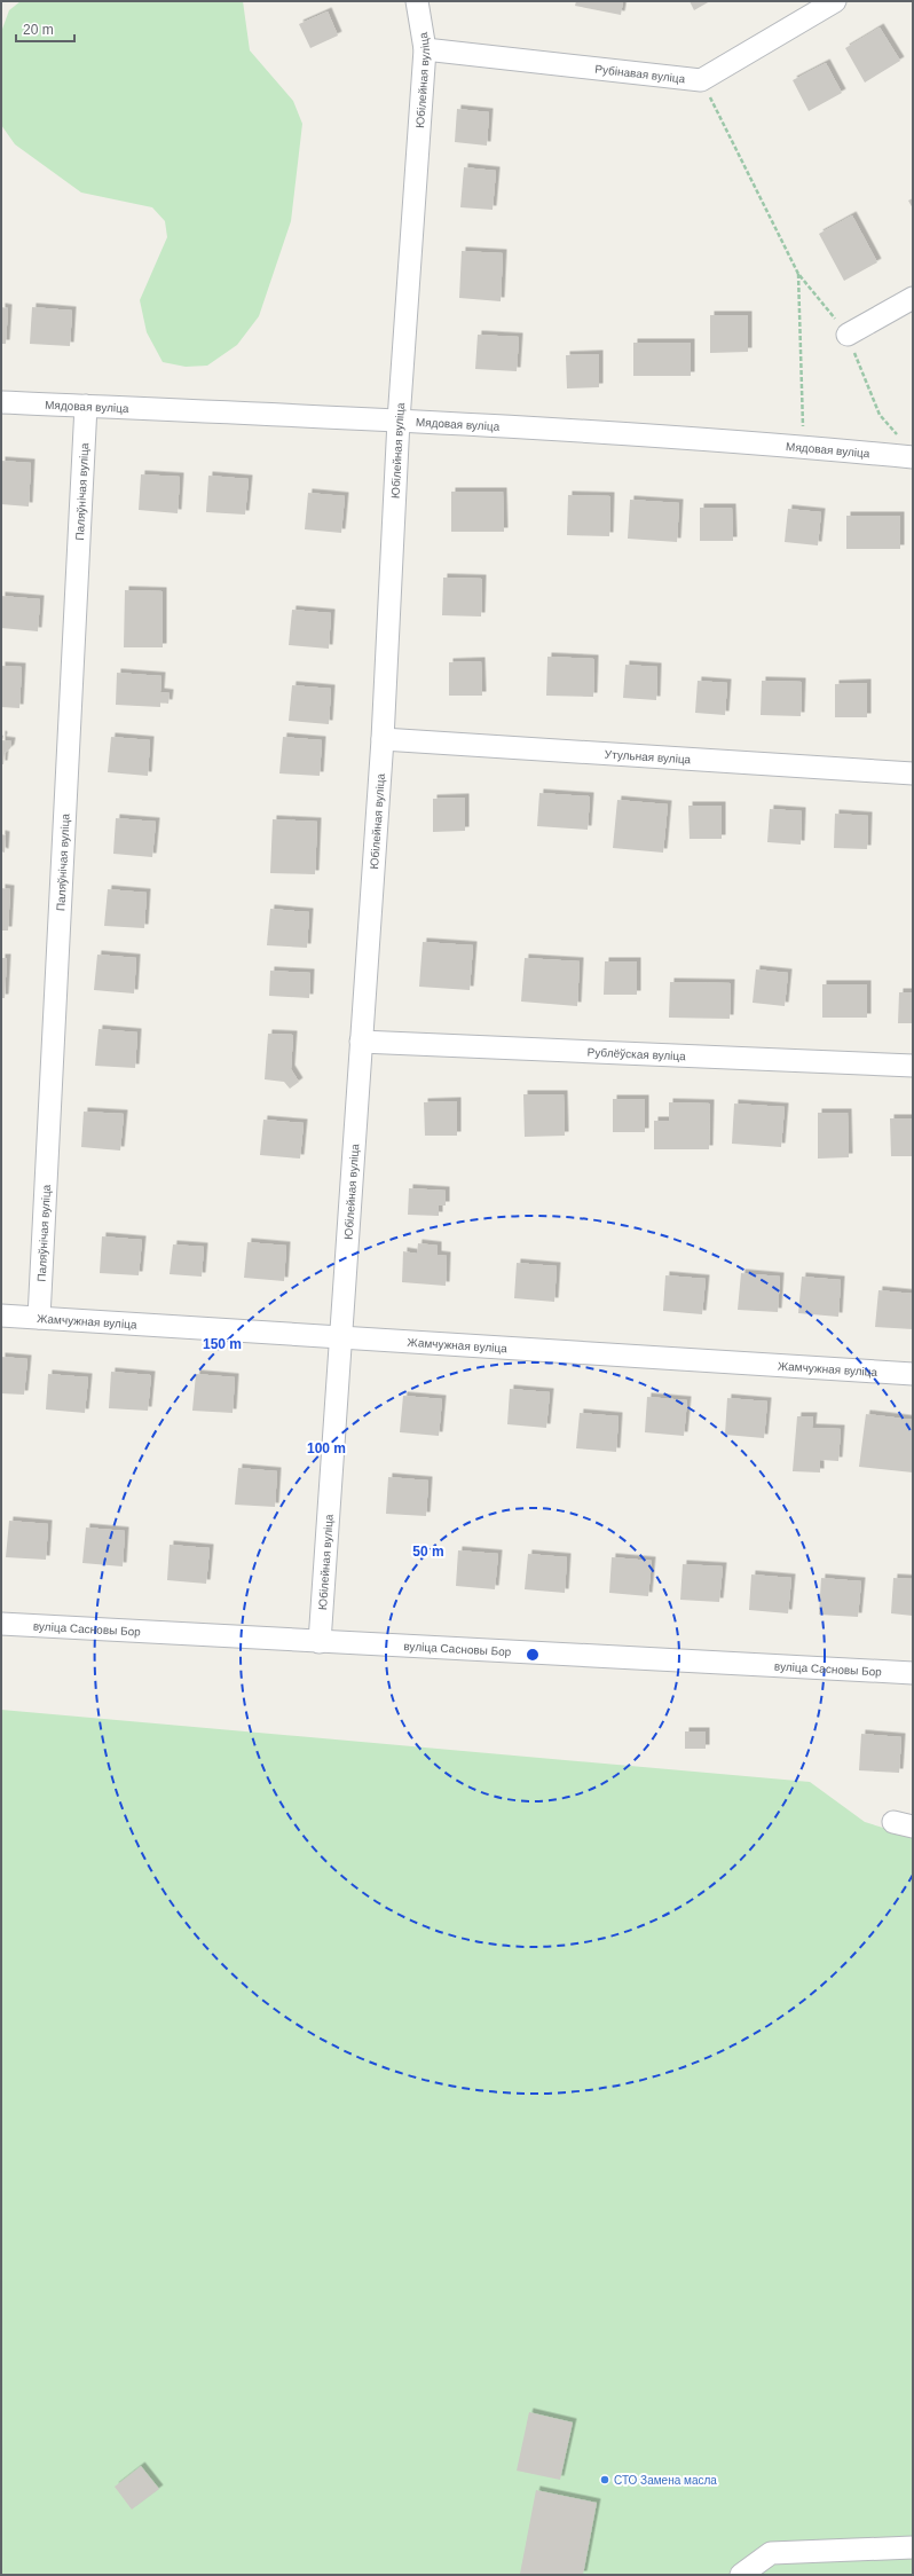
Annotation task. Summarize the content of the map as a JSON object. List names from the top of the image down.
{
  "streets": {
    "street": [
      "Рубінавая вуліца",
      "Юбілейная вуліца",
      "Мядовая вуліца",
      "Паляўнічая вуліца",
      "Утульная вуліца",
      "Рублёўская вуліца",
      "Жамчужная вуліца",
      "вуліца Сасновы Бор"
    ]
  },
  "crossings": [
    ["Рубінавая вуліца", "Юбілейная вуліца"],
    ["Юбілейная вуліца", "Мядовая вуліца"],
    ["Юбілейная вуліца", "Утульная вуліца"],
    ["Юбілейная вуліца", "Рублёўская вуліца"],
    ["Юбілейная вуліца", "Жамчужная вуліца"],
    ["Юбілейная вуліца", "вуліца Сасновы Бор"],
    ["Мядовая вуліца", "Паляўнічая вуліца"],
    ["Паляўнічая вуліца", "Жамчужная вуліца"]
  ],
  "places": ["СТО Замена масла"],
  "scale_bar": "20 m",
  "rings": ["150 m", "100 m", "50 m"]
}
